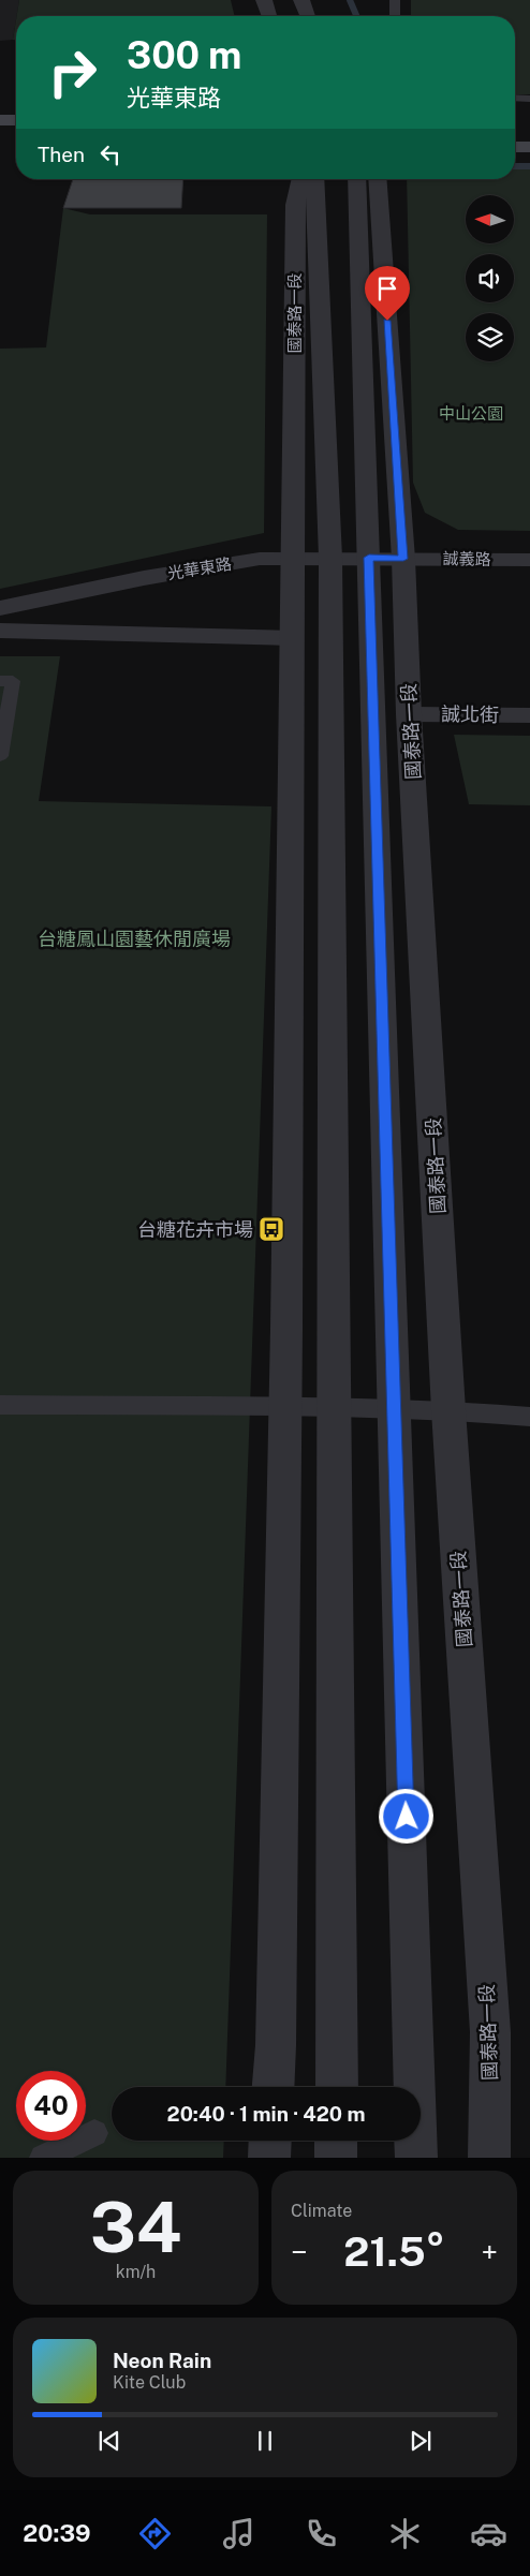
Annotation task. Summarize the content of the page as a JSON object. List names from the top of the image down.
{
  "streets": {
    "street": [
      "國泰路一段",
      "誠義路",
      "光華東路",
      "誠北街"
    ]
  },
  "crossings": [
    ["國泰路一段", "誠義路"],
    ["國泰路一段", "光華東路"],
    ["國泰路一段", "誠北街"],
    ["誠義路", "光華東路"]
  ],
  "parks": ["中山公園", "台糖鳳山園藝休閒廣場"],
  "places": {
    "bus stop": ["台糖花卉市場"]
  },
  "north": "left",
  "page": {
    "turn": ["300 m", "光華東路"],
    "then": "Then",
    "limit": "40",
    "trip": "20:40 · 1 min · 420 m",
    "tile": [
      ["34", "km/h"],
      "Climate"
    ],
    "heat": ["−", "21.5°", "+"],
    "song": ["Neon Rain", "Kite Club"],
    "tabs": "20:39"
  }
}
